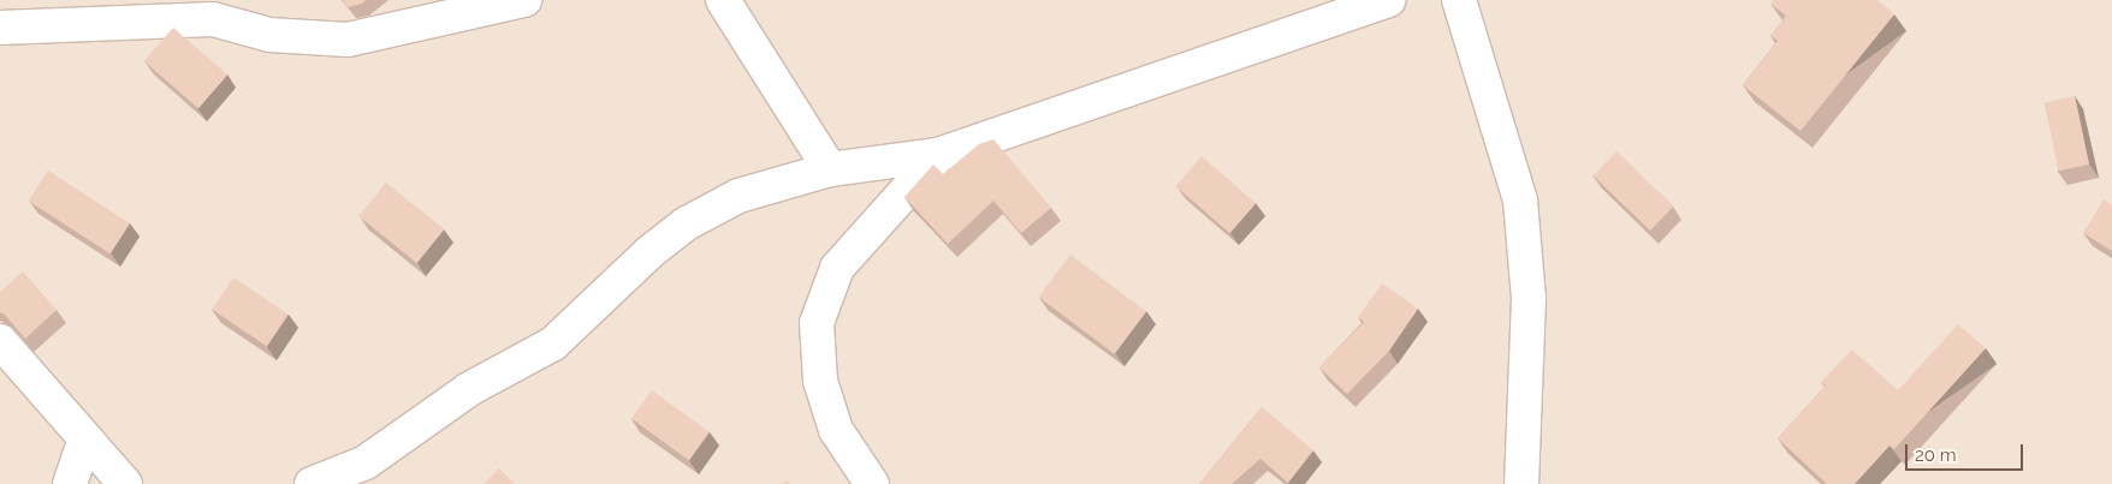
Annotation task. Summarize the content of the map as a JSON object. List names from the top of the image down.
{
  "scale_bar": "20 m"
}
